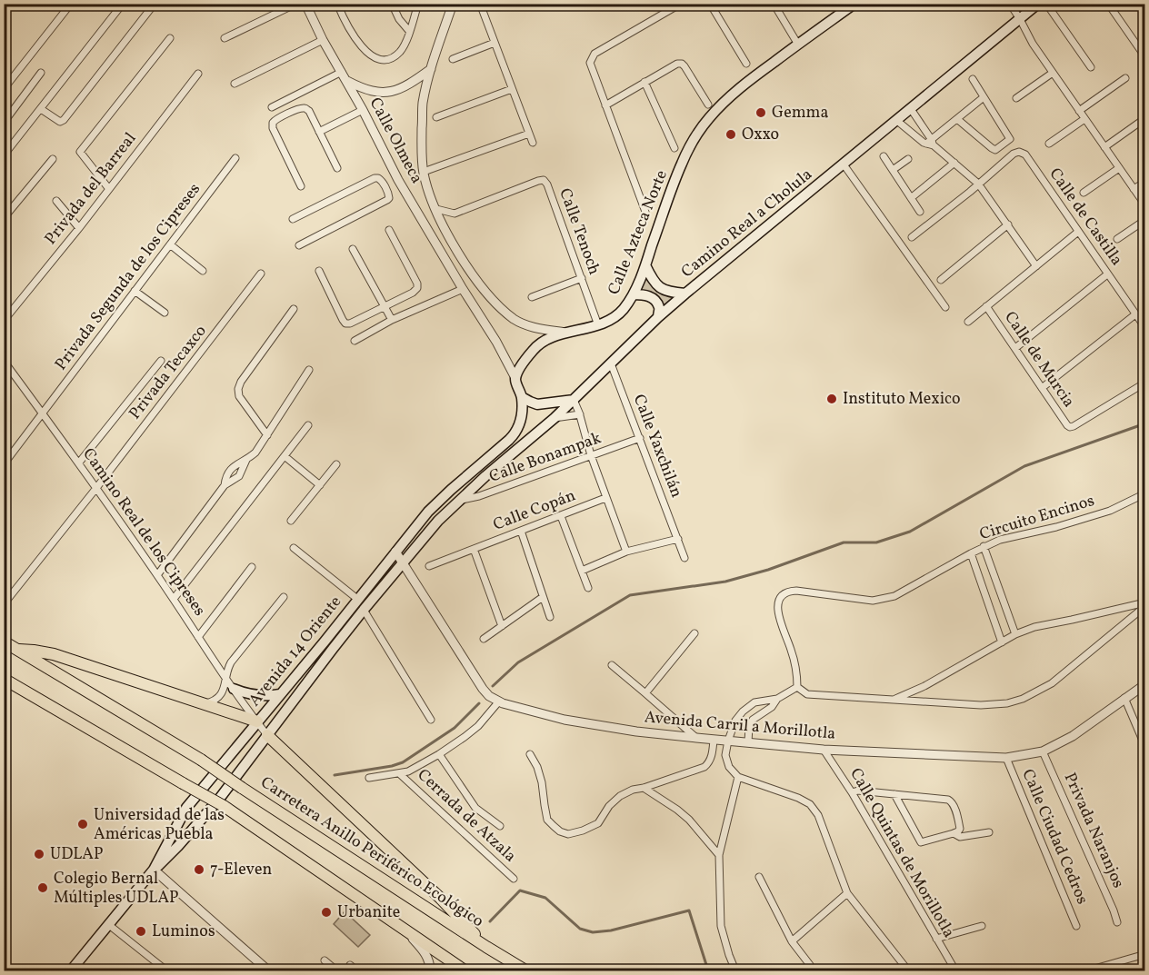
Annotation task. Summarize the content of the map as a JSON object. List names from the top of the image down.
{
  "streets": {
    "highway": ["Carretera Anillo Periférico Ecológico"],
    "main road": ["Camino Real a Cholula", "Calle Azteca Norte", "Avenida 14 Oriente"],
    "street": [
      "Calle Olmeca",
      "Privada del Barreal",
      "Calle de Castilla",
      "Calle Tenoch",
      "Privada Segunda de los Cipreses",
      "Calle de Murcia",
      "Privada Tecaxco",
      "Calle Yaxchilán",
      "Calle Bonampak",
      "Calle Copán",
      "Circuito Encinos",
      "Camino Real de los Cipreses",
      "Avenida Carril a Morillotla",
      "Cerrada de Atzala",
      "Privada Naranjos",
      "Calle Ciudad Cedros",
      "Calle Quintas de Morillotla"
    ]
  },
  "crossings": [
    ["Calle Olmeca", "Calle Azteca Norte"],
    ["Camino Real a Cholula", "Calle Yaxchilán"],
    ["Camino Real a Cholula", "Avenida 14 Oriente"],
    ["Calle Tenoch", "Calle Azteca Norte"],
    ["Privada Segunda de los Cipreses", "Camino Real de los Cipreses"],
    ["Privada Tecaxco", "Camino Real de los Cipreses"],
    ["Calle Yaxchilán", "Calle Bonampak"],
    ["Calle Bonampak", "Avenida 14 Oriente"],
    ["Camino Real de los Cipreses", "Avenida 14 Oriente"],
    ["Avenida 14 Oriente", "Avenida Carril a Morillotla"],
    ["Avenida Carril a Morillotla", "Privada Naranjos"],
    ["Avenida Carril a Morillotla", "Calle Ciudad Cedros"],
    ["Avenida Carril a Morillotla", "Calle Quintas de Morillotla"]
  ],
  "places": [
    "Gemma",
    "Oxxo",
    "Instituto Mexico",
    "Universidad de las Américas Puebla",
    "UDLAP",
    "7-Eleven",
    "Colegio Bernal Múltiples UDLAP",
    "Urbanite",
    "Luminos"
  ]
}
